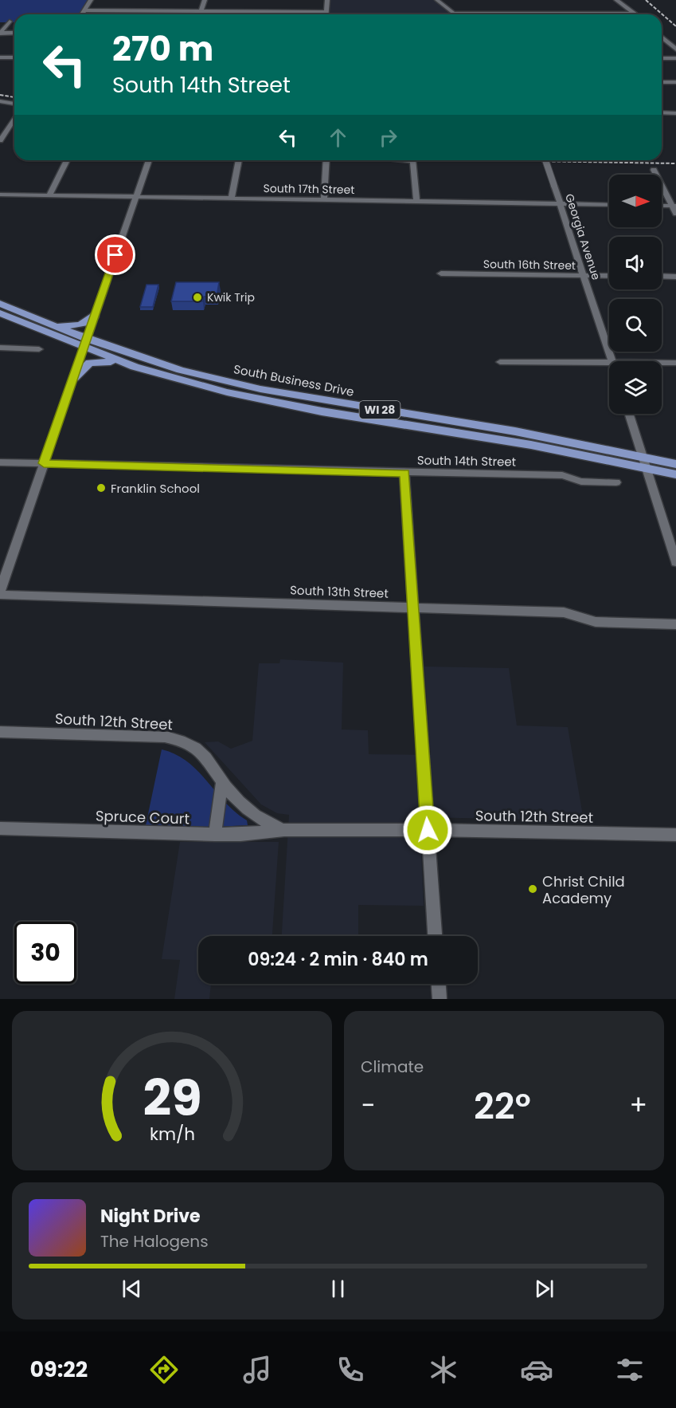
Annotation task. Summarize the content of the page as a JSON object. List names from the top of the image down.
{
  "streets": {
    "main road": ["South Business Drive", "WI 28"],
    "street": [
      "South 17th Street",
      "Georgia Avenue",
      "South 16th Street",
      "South 14th Street",
      "South 13th Street",
      "South 12th Street",
      "Spruce Court"
    ]
  },
  "crossings": [
    ["South 17th Street", "Georgia Avenue"],
    ["Georgia Avenue", "South 16th Street"],
    ["South Business Drive", "WI 28"],
    ["South 12th Street", "Spruce Court"]
  ],
  "places": ["Kwik Trip", "Franklin School", "Christ Child Academy"],
  "north": "right",
  "page": {
    "turn": ["270 m", "South 14th Street"],
    "limit": "30",
    "trip": "09:24 · 2 min · 840 m",
    "tile": "Climate",
    "heat": ["−", "22°", "+"],
    "song": ["Night Drive", "The Halogens"],
    "tabs": "09:22",
    "gauge": ["29", "km/h"]
  }
}
